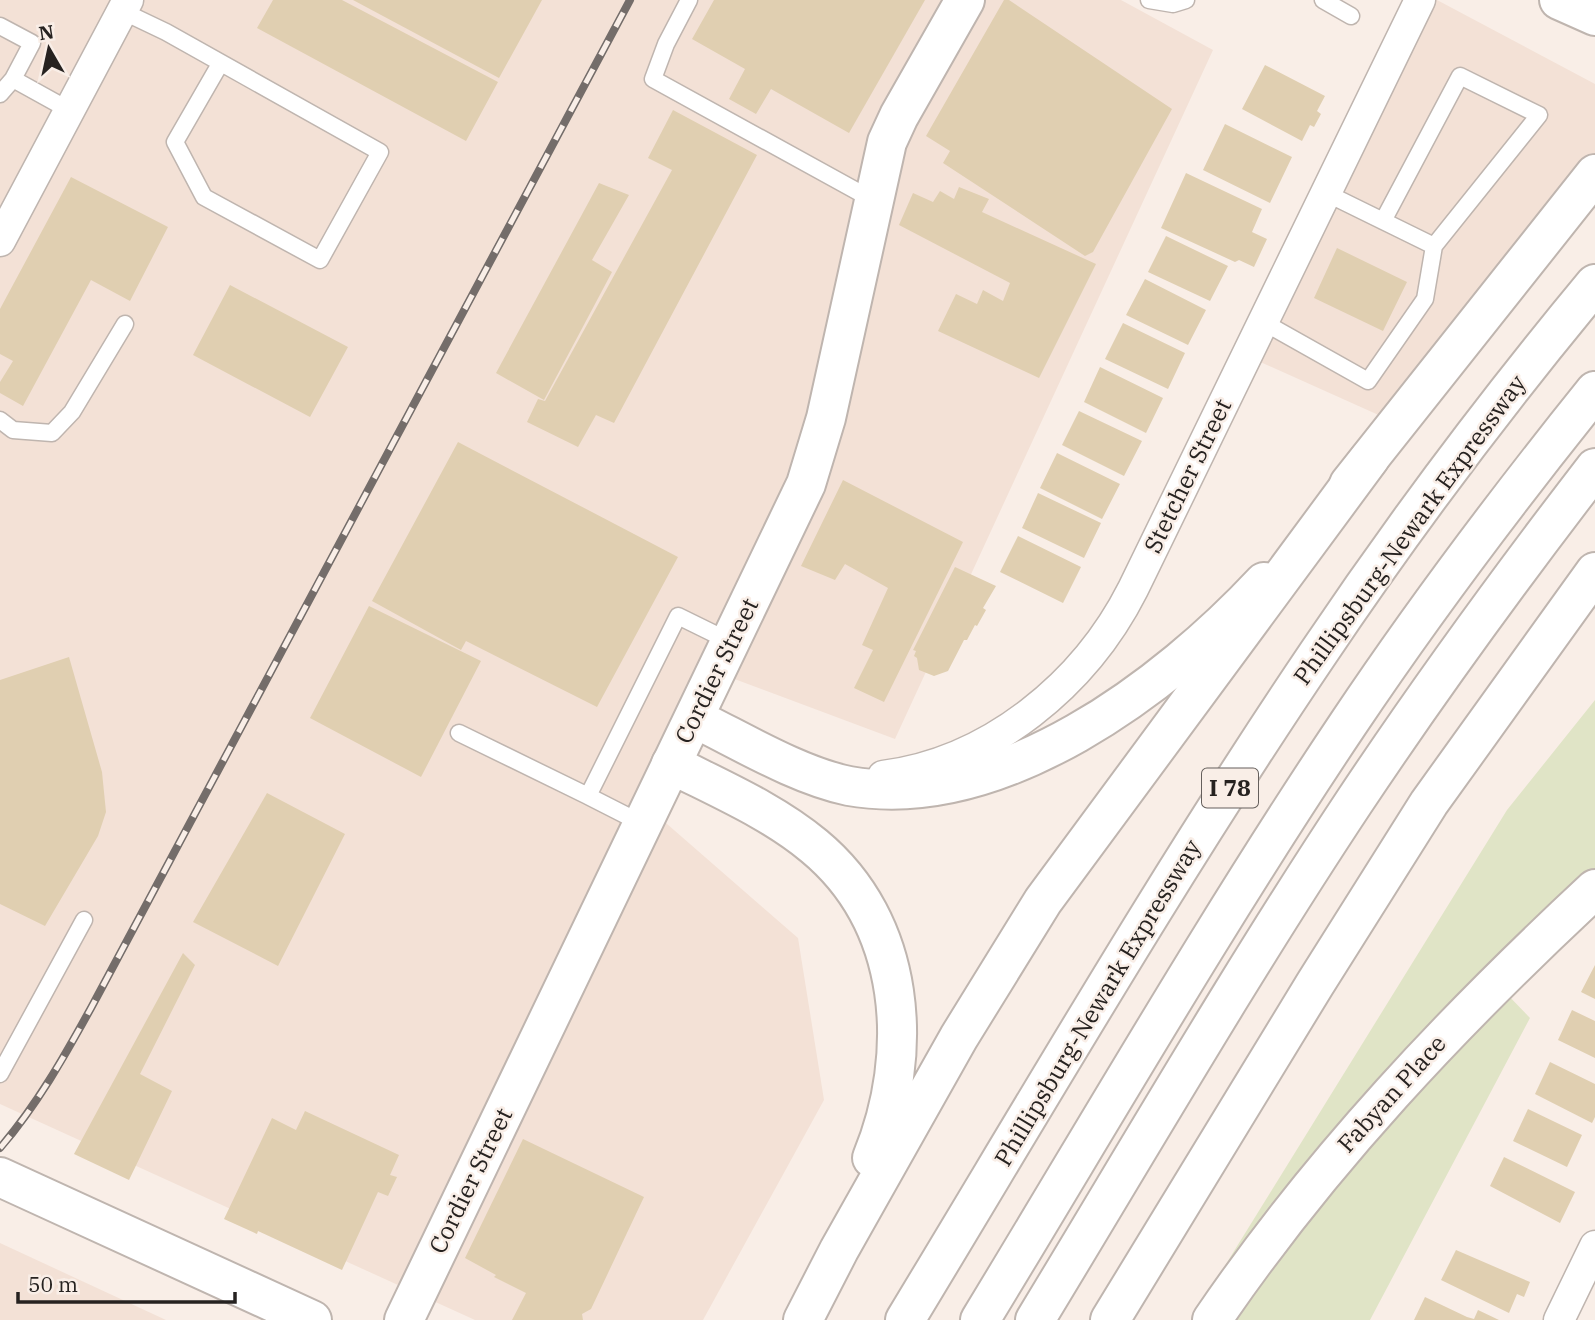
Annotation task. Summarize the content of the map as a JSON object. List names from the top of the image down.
{
  "streets": {
    "main road": [
      "Phillipsburg-Newark Expressway",
      "Cordier Street",
      "I 78",
      "Fabyan Place"
    ],
    "street": ["Stetcher Street"]
  },
  "scale_bar": "50 m",
  "north": "top"
}
